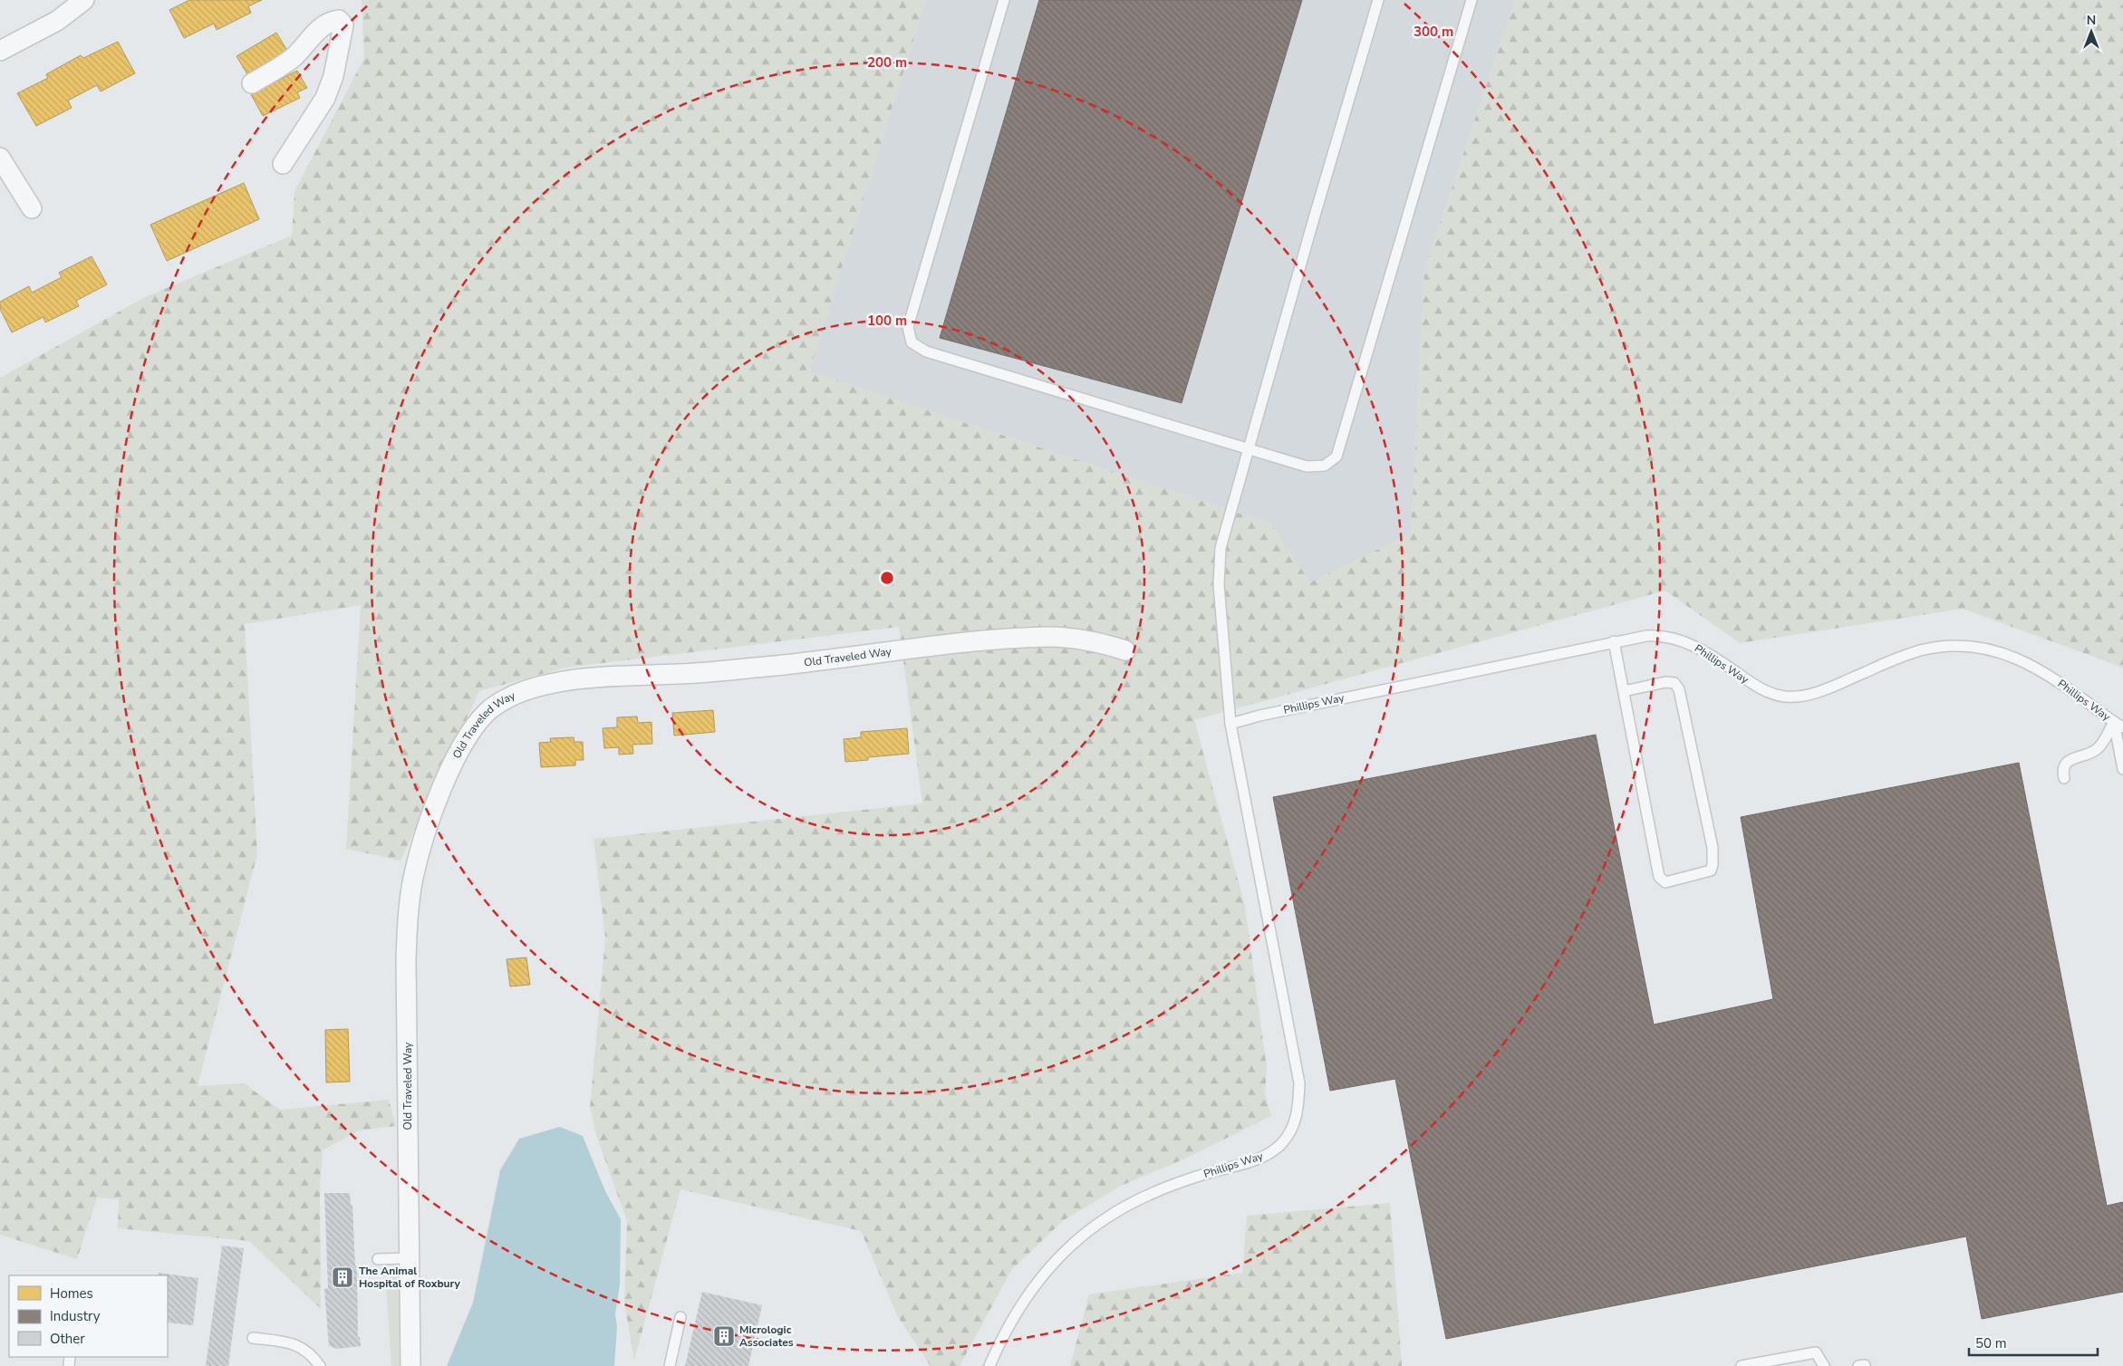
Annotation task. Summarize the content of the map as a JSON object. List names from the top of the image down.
{
  "streets": {
    "street": ["Old Traveled Way"],
    "lane": ["Phillips Way"]
  },
  "places": {
    "building": ["The Animal Hospital of Roxbury", "Micrologic Associates"]
  },
  "legend": ["Homes", "Industry", "Other"],
  "scale_bar": "50 m",
  "north": "top",
  "rings": ["300 m", "200 m", "100 m"]
}
